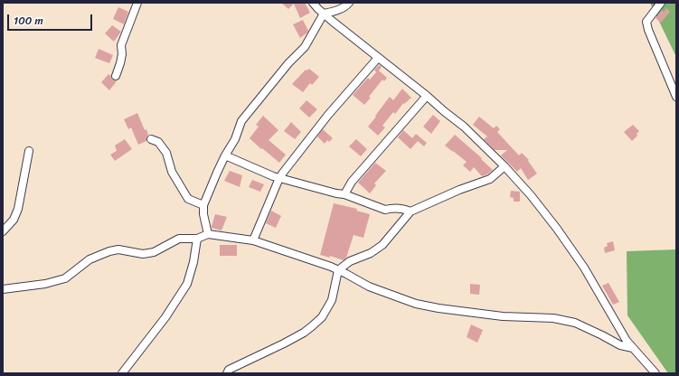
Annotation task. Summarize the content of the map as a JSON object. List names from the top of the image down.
{
  "scale_bar": "100 m"
}
